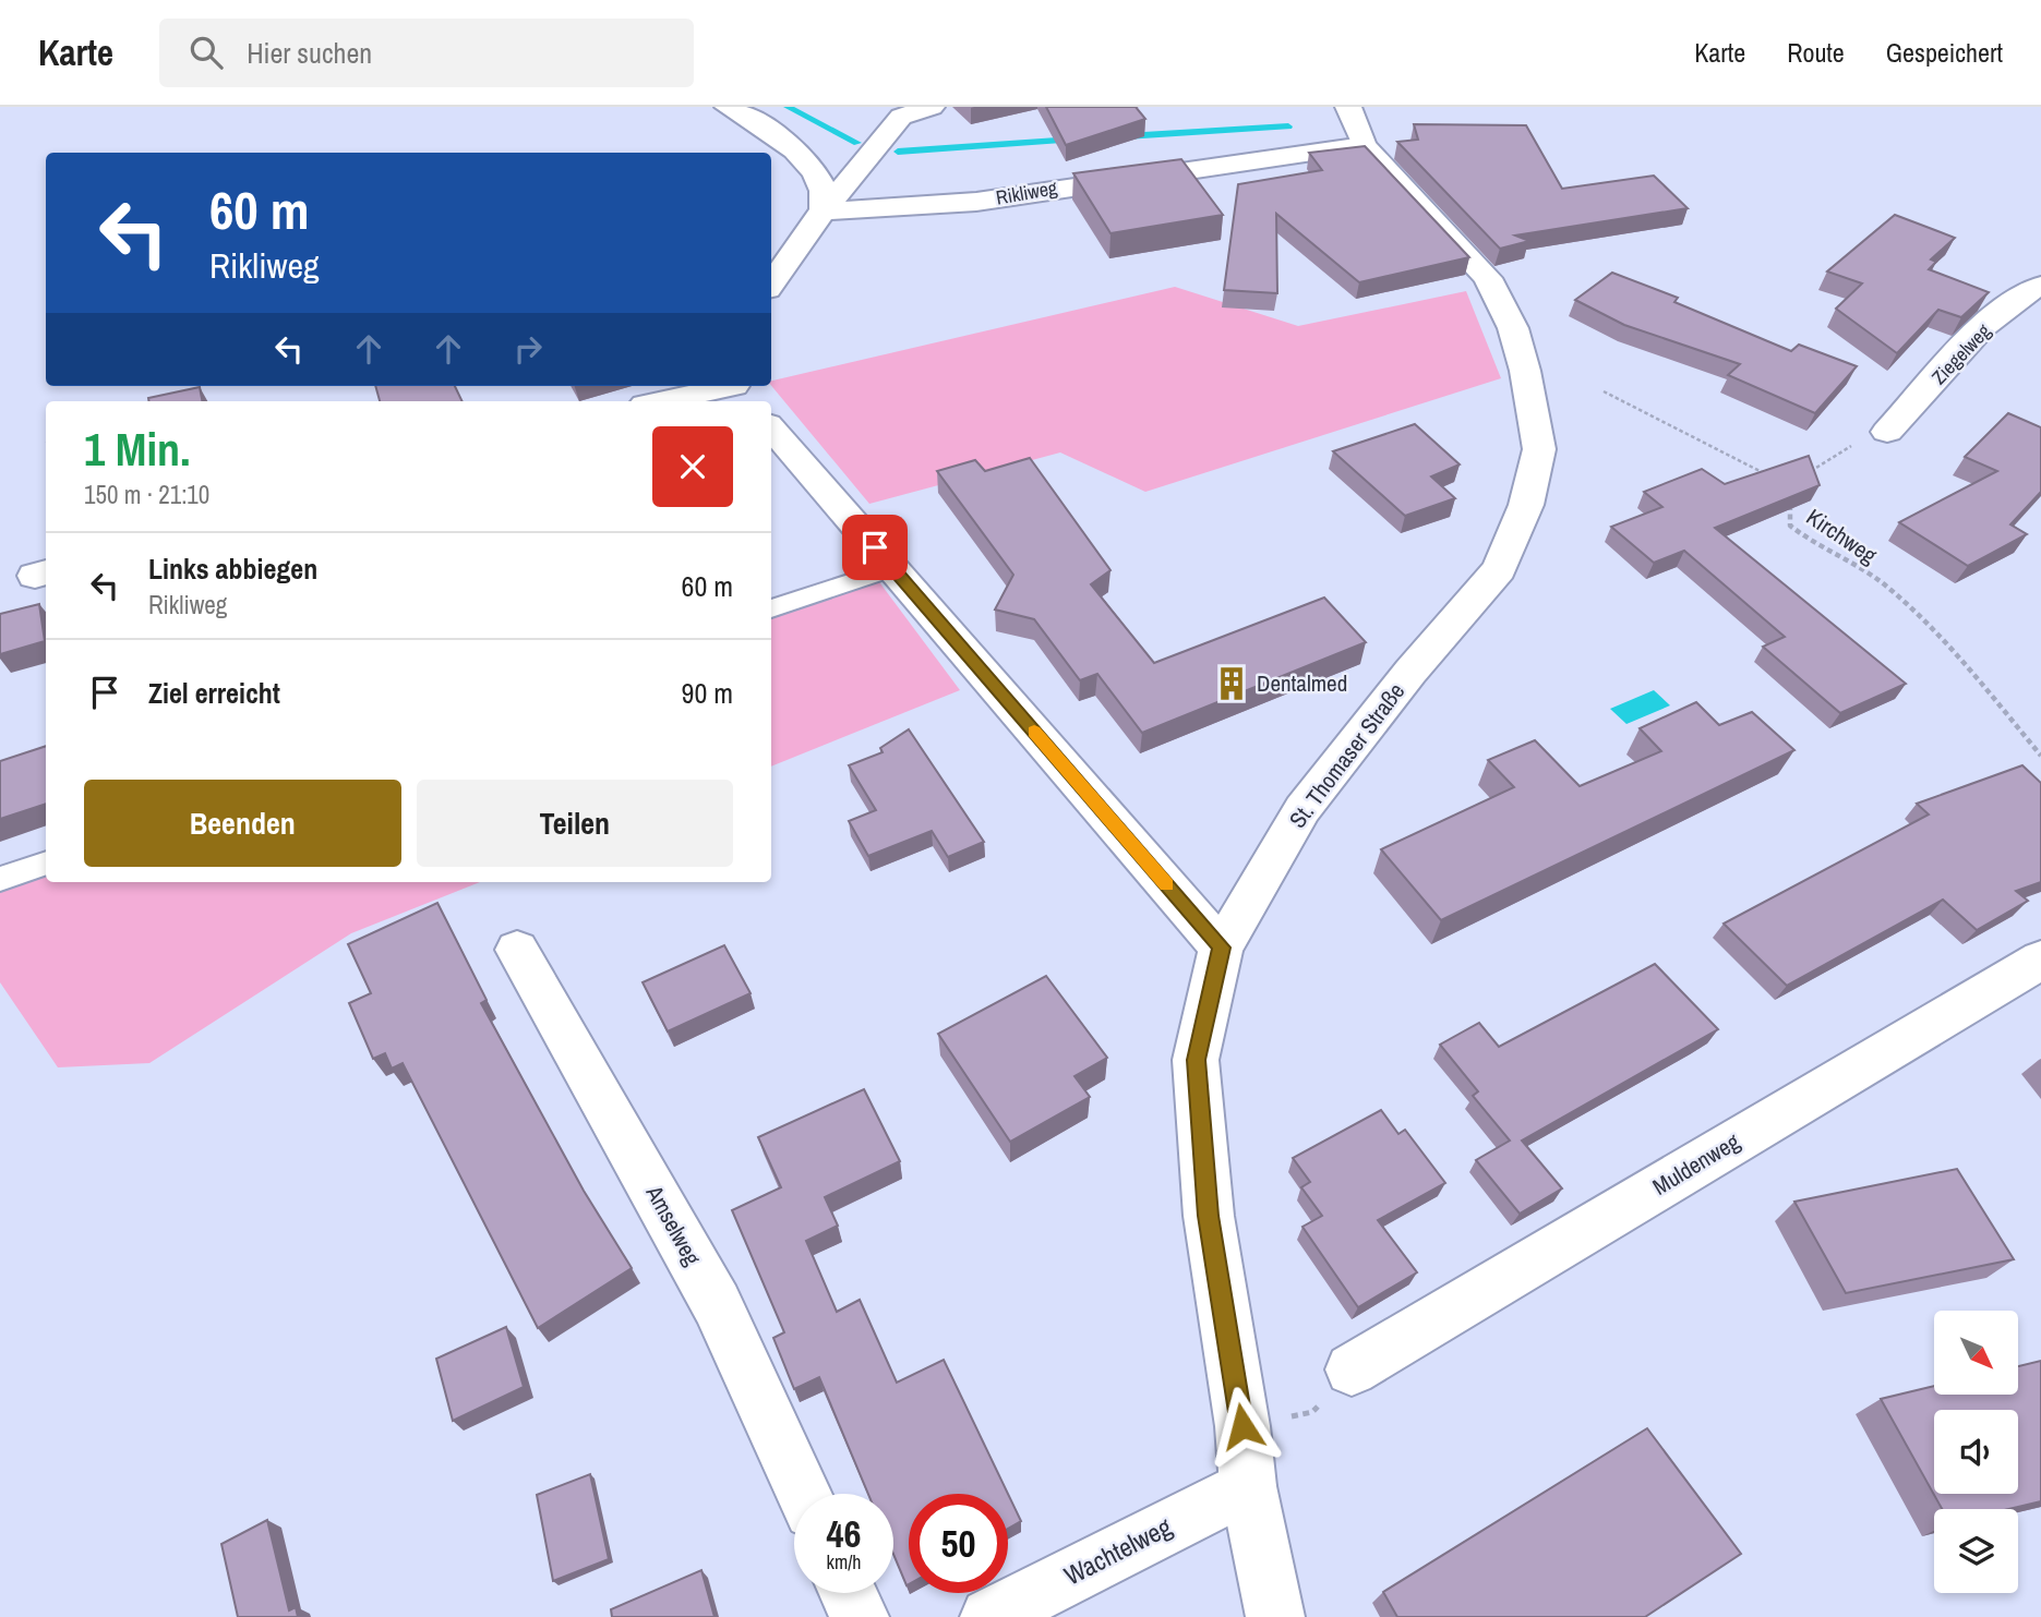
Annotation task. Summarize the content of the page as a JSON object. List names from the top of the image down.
{
  "streets": {
    "street": [
      "Rikliweg",
      "Ziegelweg",
      "St. Thomaser Straße",
      "Muldenweg",
      "Amselweg",
      "Wachtelweg"
    ],
    "path": ["Kirchweg"]
  },
  "crossings": [
    ["Rikliweg", "St. Thomaser Straße"],
    ["St. Thomaser Straße", "Wachtelweg"]
  ],
  "places": {
    "building": ["Dentalmed"]
  },
  "north": "bottom right",
  "page": {
    "header": "Karte",
    "search": "Hier suchen",
    "nav": ["Karte", "Route", "Gespeichert"],
    "turn": ["60 m", "Rikliweg"],
    "heading": ["1 Min.", "150 m · 21:10"],
    "list": [
      {
        "name": "Links abbiegen",
        "note": "Rikliweg",
        "value": "60 m"
      },
      {
        "name": "Ziel erreicht",
        "value": "90 m"
      }
    ],
    "buttons": ["Beenden", "Teilen"],
    "speed": "46 km/h",
    "limit": "50"
  }
}
